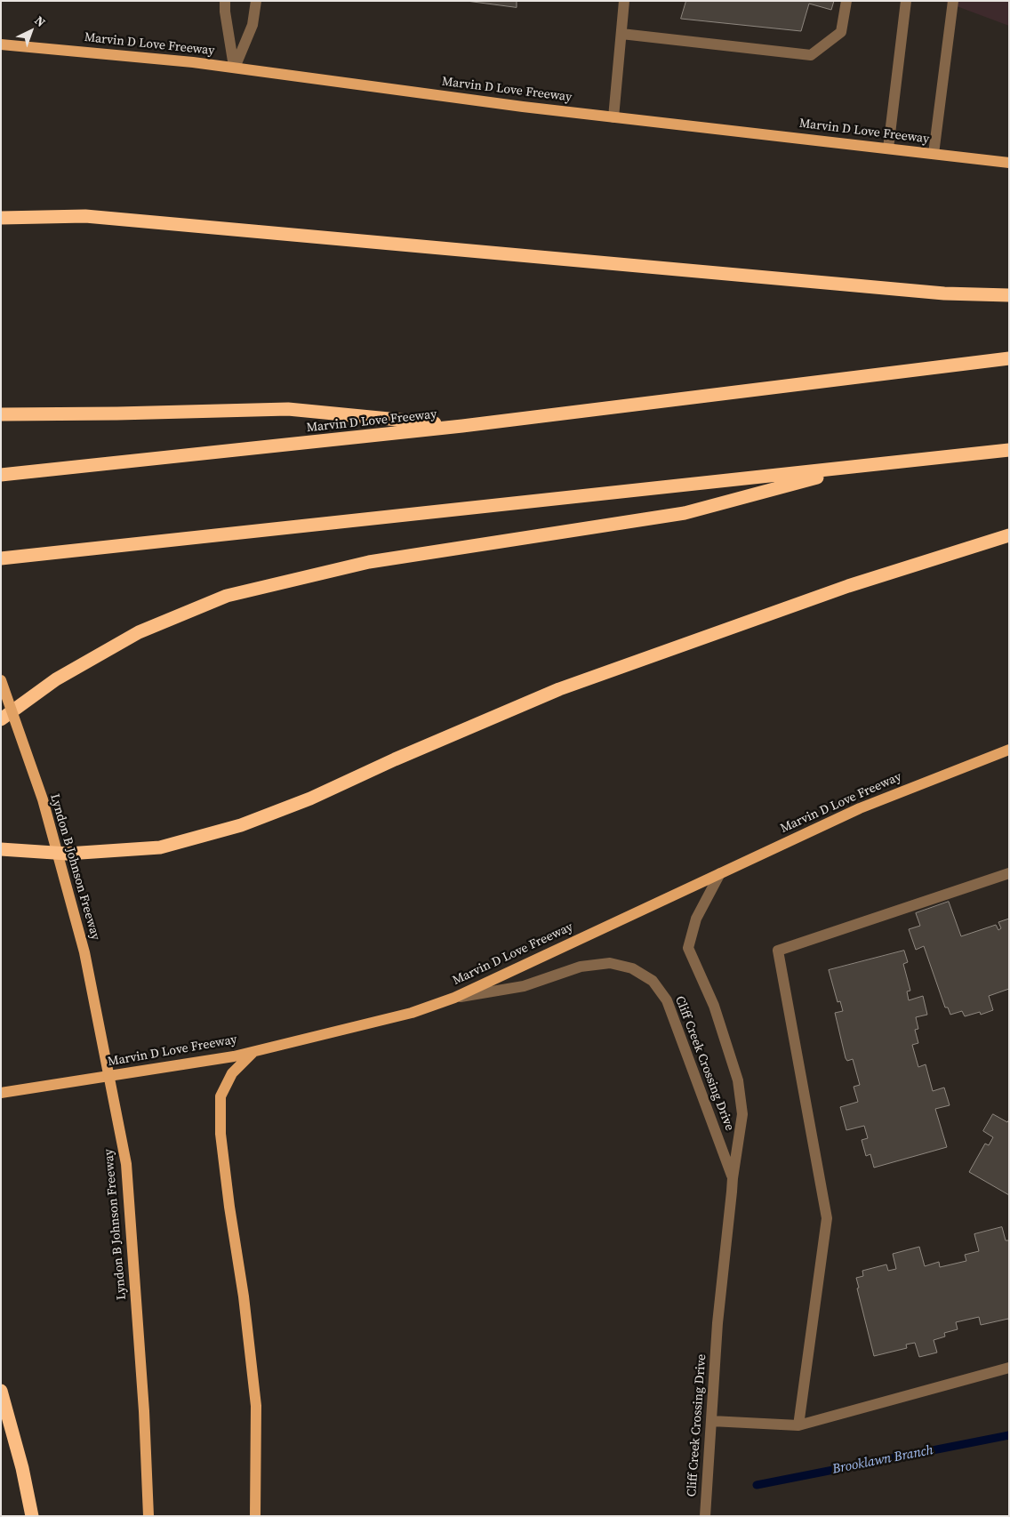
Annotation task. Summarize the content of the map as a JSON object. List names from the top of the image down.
{
  "streets": {
    "highway": ["Marvin D Love Freeway"],
    "main road": ["Lyndon B Johnson Freeway"],
    "street": ["Cliff Creek Crossing Drive"]
  },
  "crossings": [
    ["Marvin D Love Freeway", "Cliff Creek Crossing Drive"]
  ],
  "water": ["Brooklawn Branch"],
  "north": "top right"
}
